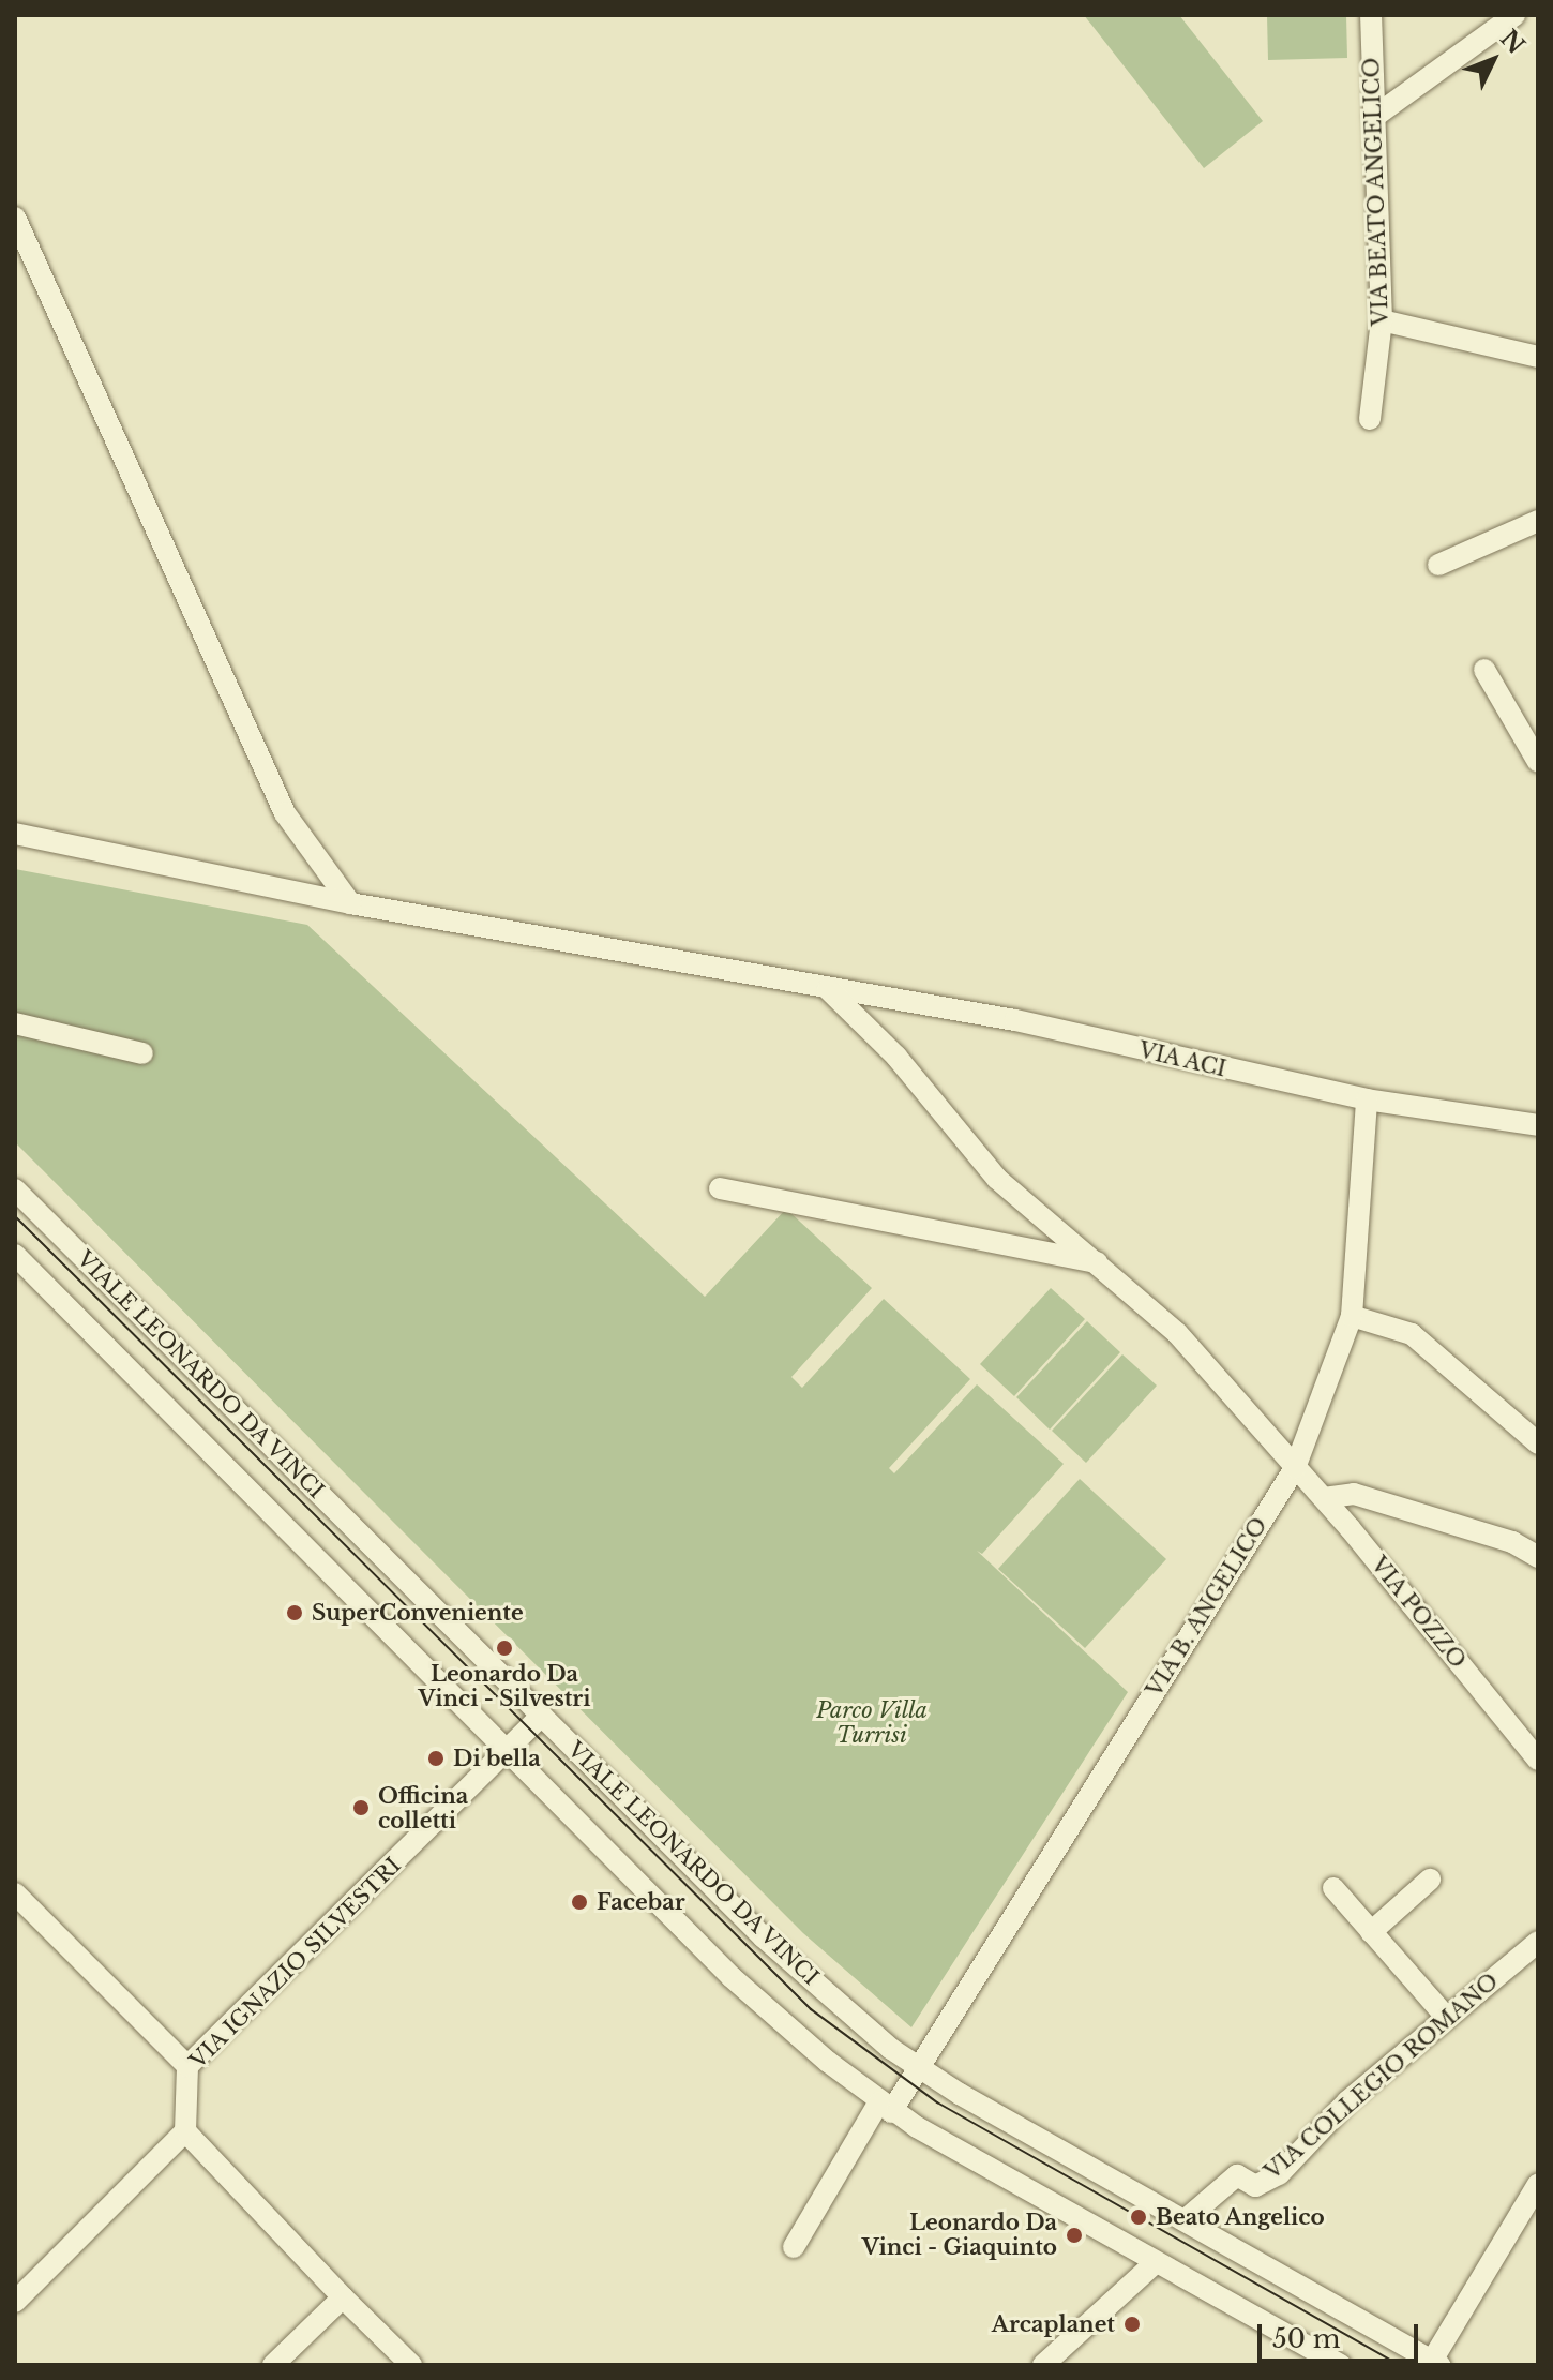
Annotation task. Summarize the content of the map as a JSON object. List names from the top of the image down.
{
  "streets": {
    "street": [
      "VIA BEATO ANGELICO",
      "VIA ACI",
      "VIALE LEONARDO DA VINCI",
      "VIA B. ANGELICO",
      "VIA POZZO",
      "VIA IGNAZIO SILVESTRI",
      "VIA COLLEGIO ROMANO"
    ]
  },
  "crossings": [
    ["VIA ACI", "VIA B. ANGELICO"],
    ["VIA ACI", "VIA POZZO"],
    ["VIALE LEONARDO DA VINCI", "VIA B. ANGELICO"],
    ["VIALE LEONARDO DA VINCI", "VIA IGNAZIO SILVESTRI"],
    ["VIALE LEONARDO DA VINCI", "VIA COLLEGIO ROMANO"],
    ["VIA B. ANGELICO", "VIA POZZO"]
  ],
  "parks": ["Parco Villa Turrisi"],
  "places": [
    "SuperConveniente",
    "Leonardo Da Vinci - Silvestri",
    "Di bella",
    "Officina colletti",
    "Facebar",
    "Beato Angelico",
    "Leonardo Da Vinci - Giaquinto",
    "Arcaplanet"
  ],
  "scale_bar": "50 m",
  "north": "top right"
}
